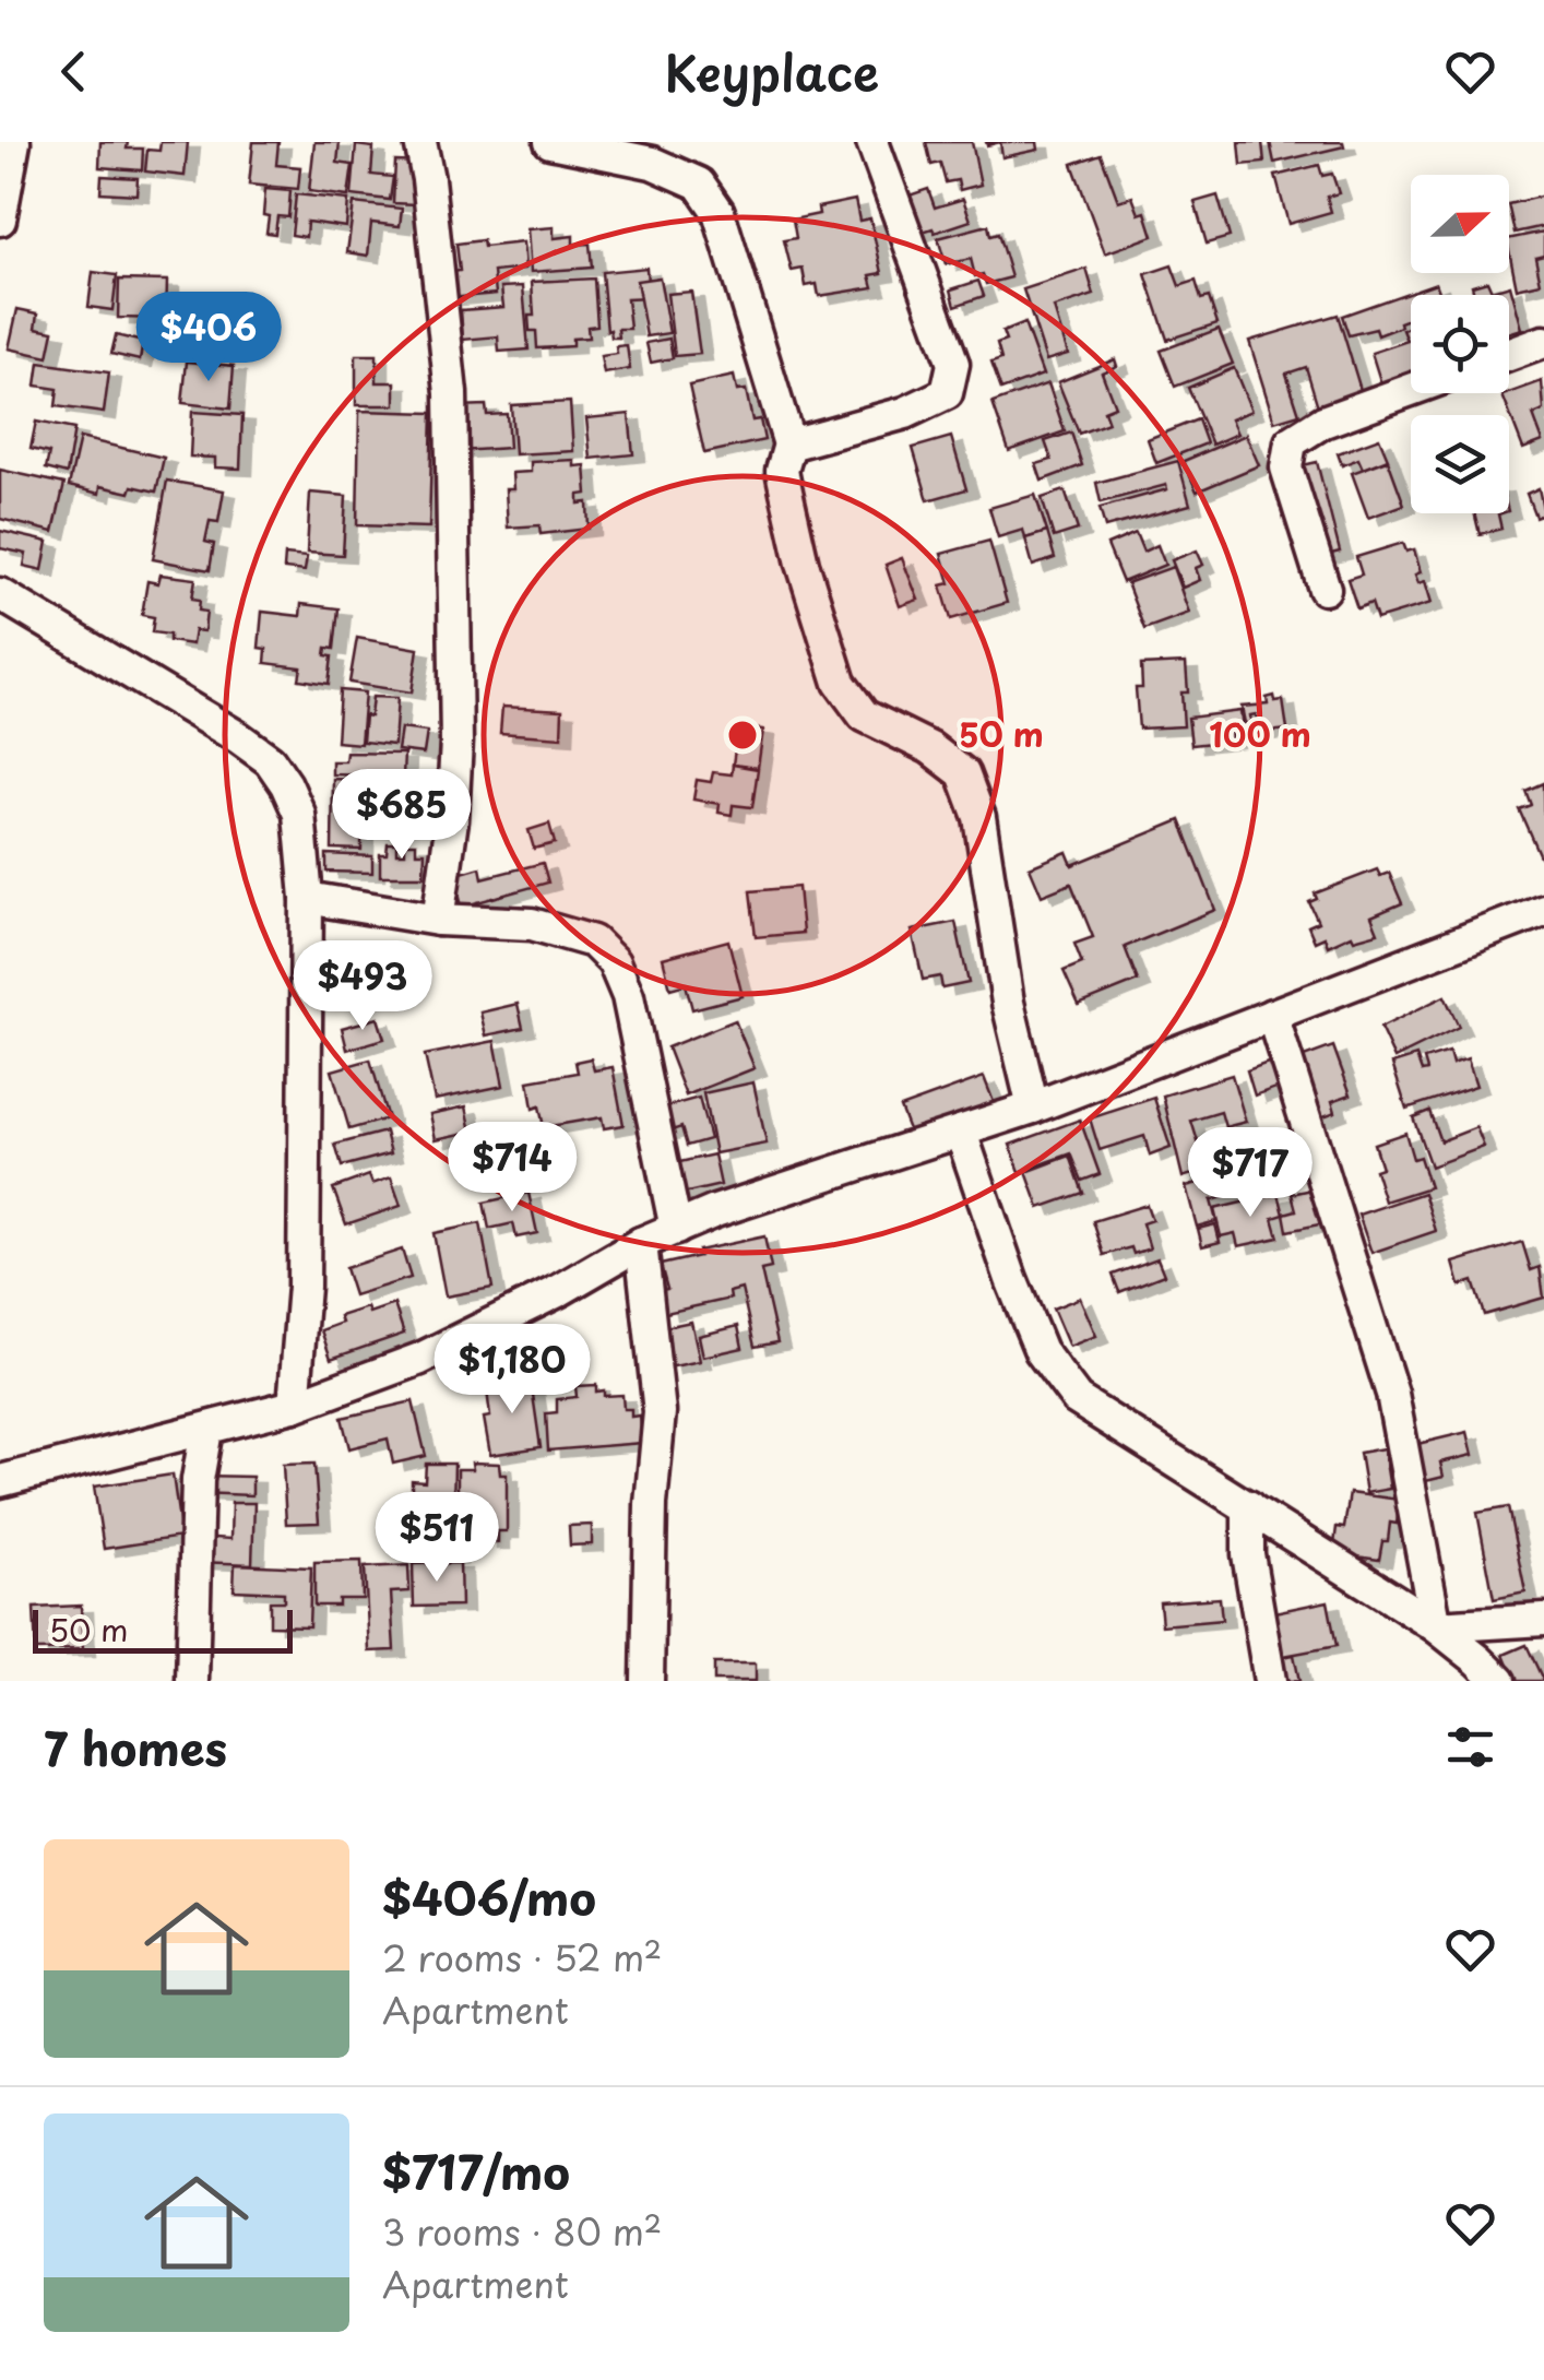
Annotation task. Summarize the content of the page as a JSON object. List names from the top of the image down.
{
  "scale_bar": "50 m",
  "north": "right",
  "page": {
    "header": "Keyplace",
    "price": [
      "$406",
      "$685",
      "$493",
      "$714",
      "$717",
      "$1,180",
      "$511"
    ],
    "scale": "50 m",
    "heading": "7 homes",
    "list": [
      {
        "name": "$406/mo",
        "note": "2 rooms · 52 m² · Apartment"
      },
      {
        "name": "$717/mo",
        "note": "3 rooms · 80 m² · Apartment"
      }
    ]
  },
  "rings": ["50 m", "100 m"]
}
